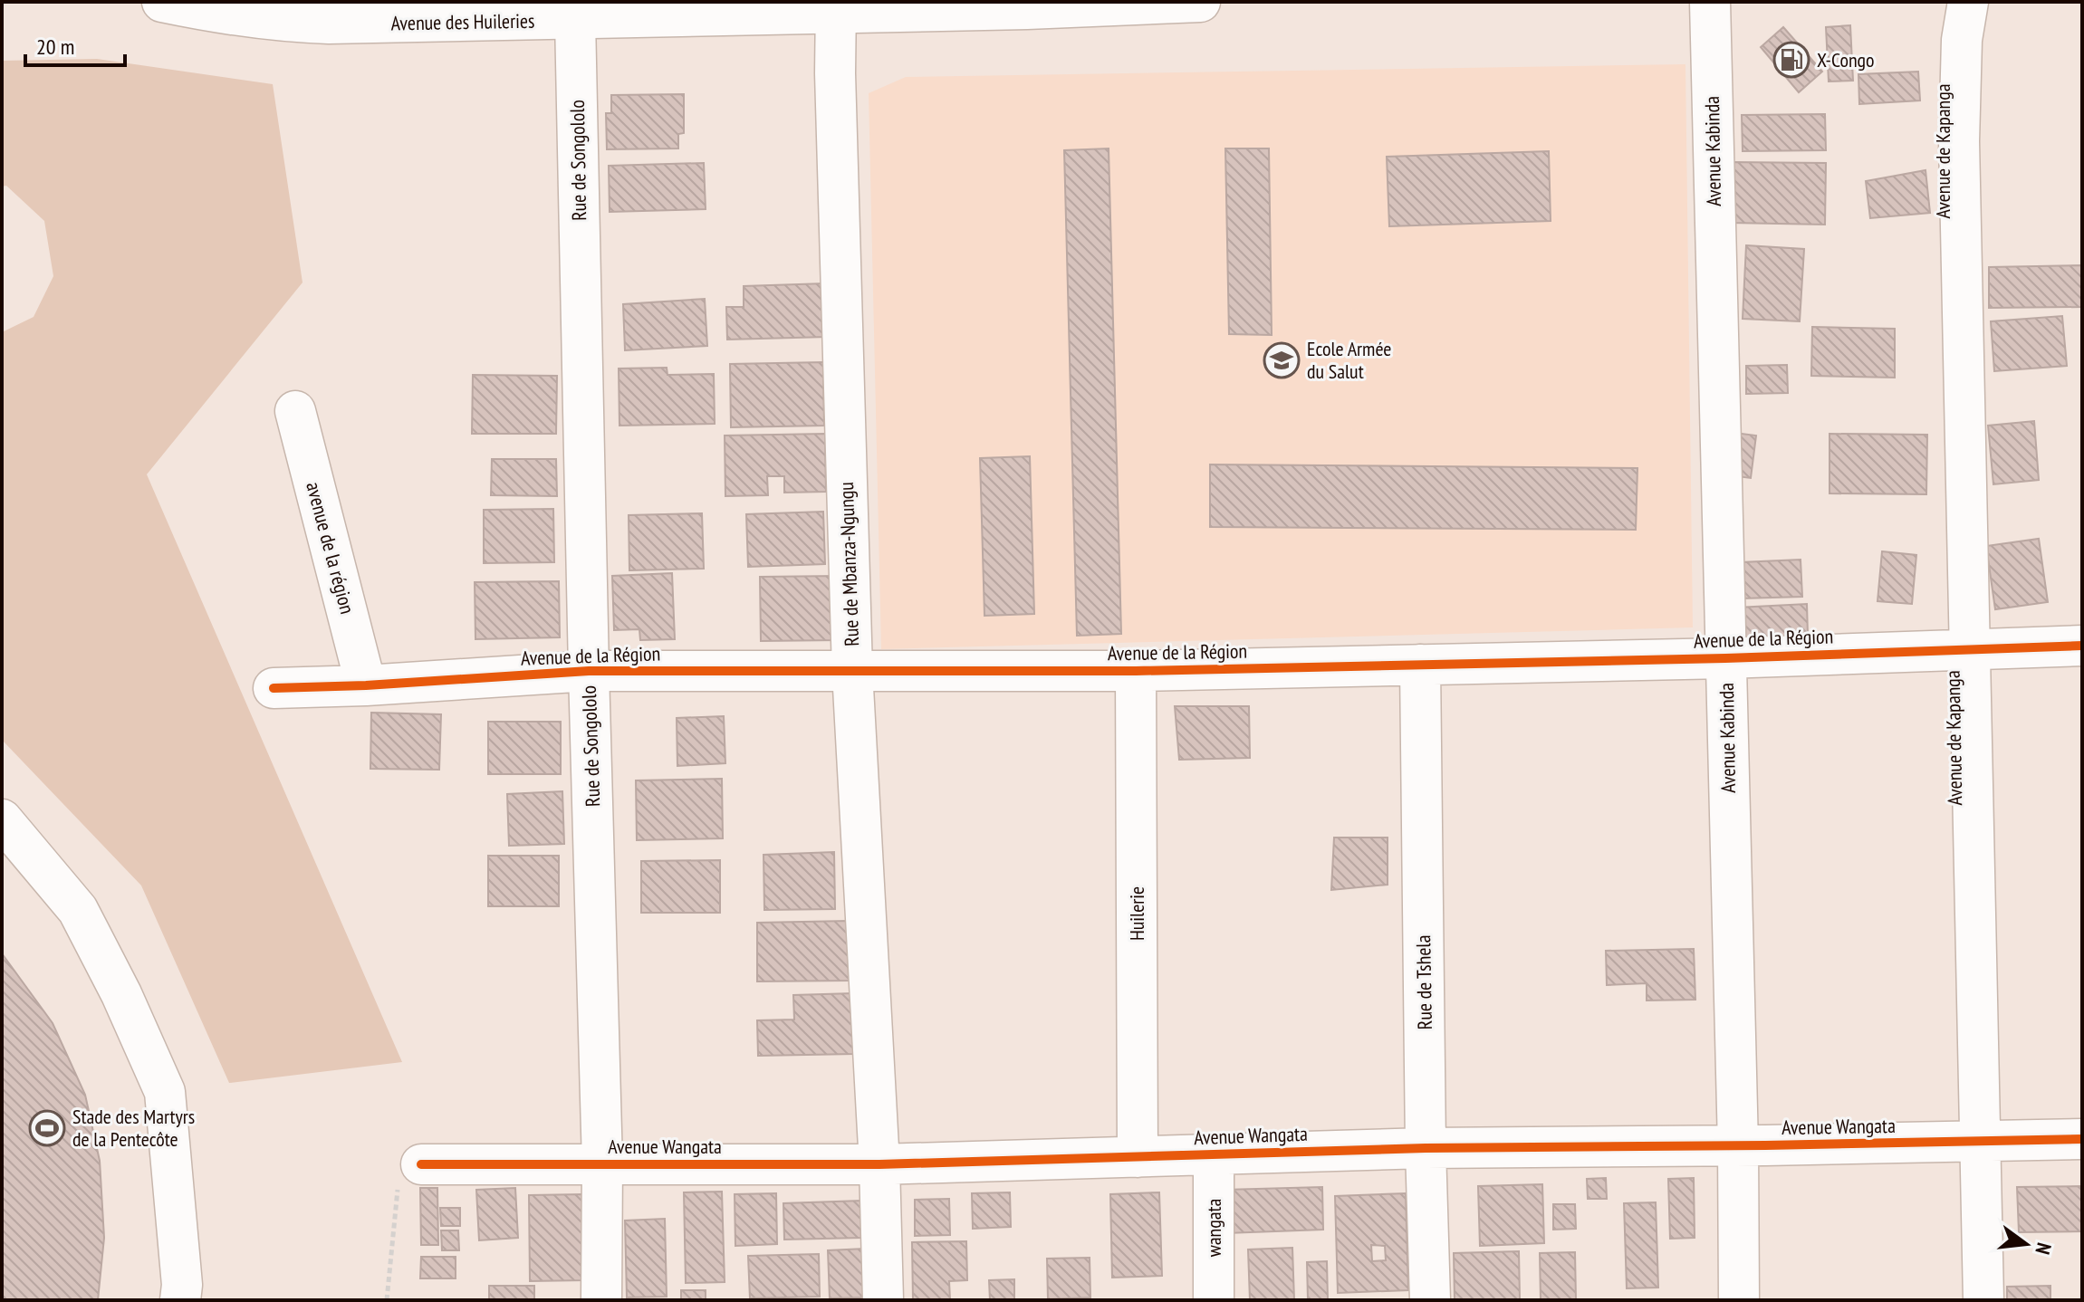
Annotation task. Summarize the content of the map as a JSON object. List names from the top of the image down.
{
  "streets": {
    "street": [
      "Avenue des Huileries",
      "Avenue Kabinda",
      "Avenue de Kapanga",
      "Rue de Songololo",
      "avenue de la région",
      "Rue de Mbanza-Ngungu",
      "Avenue de la Région",
      "Huilerie",
      "Rue de Tshela",
      "Avenue Wangata",
      "wangata"
    ]
  },
  "crossings": [
    ["Avenue des Huileries", "Rue de Songololo"],
    ["Avenue des Huileries", "Rue de Mbanza-Ngungu"],
    ["Avenue Kabinda", "Avenue de la Région"],
    ["Avenue Kabinda", "Avenue Wangata"],
    ["Avenue de Kapanga", "Avenue de la Région"],
    ["Avenue de Kapanga", "Avenue Wangata"],
    ["Rue de Songololo", "Avenue de la Région"],
    ["Rue de Songololo", "Avenue Wangata"],
    ["avenue de la région", "Avenue de la Région"],
    ["Rue de Mbanza-Ngungu", "Avenue de la Région"],
    ["Rue de Mbanza-Ngungu", "Avenue Wangata"],
    ["Avenue de la Région", "Huilerie"],
    ["Avenue de la Région", "Rue de Tshela"],
    ["Huilerie", "Avenue Wangata"],
    ["Rue de Tshela", "Avenue Wangata"],
    ["Avenue Wangata", "wangata"]
  ],
  "places": {
    "fuel station": ["X-Congo"],
    "school or university": ["Ecole Armée du Salut"],
    "sports": ["Stade des Martyrs de la Pentecôte"]
  },
  "scale_bar": "20 m",
  "north": "right"
}
